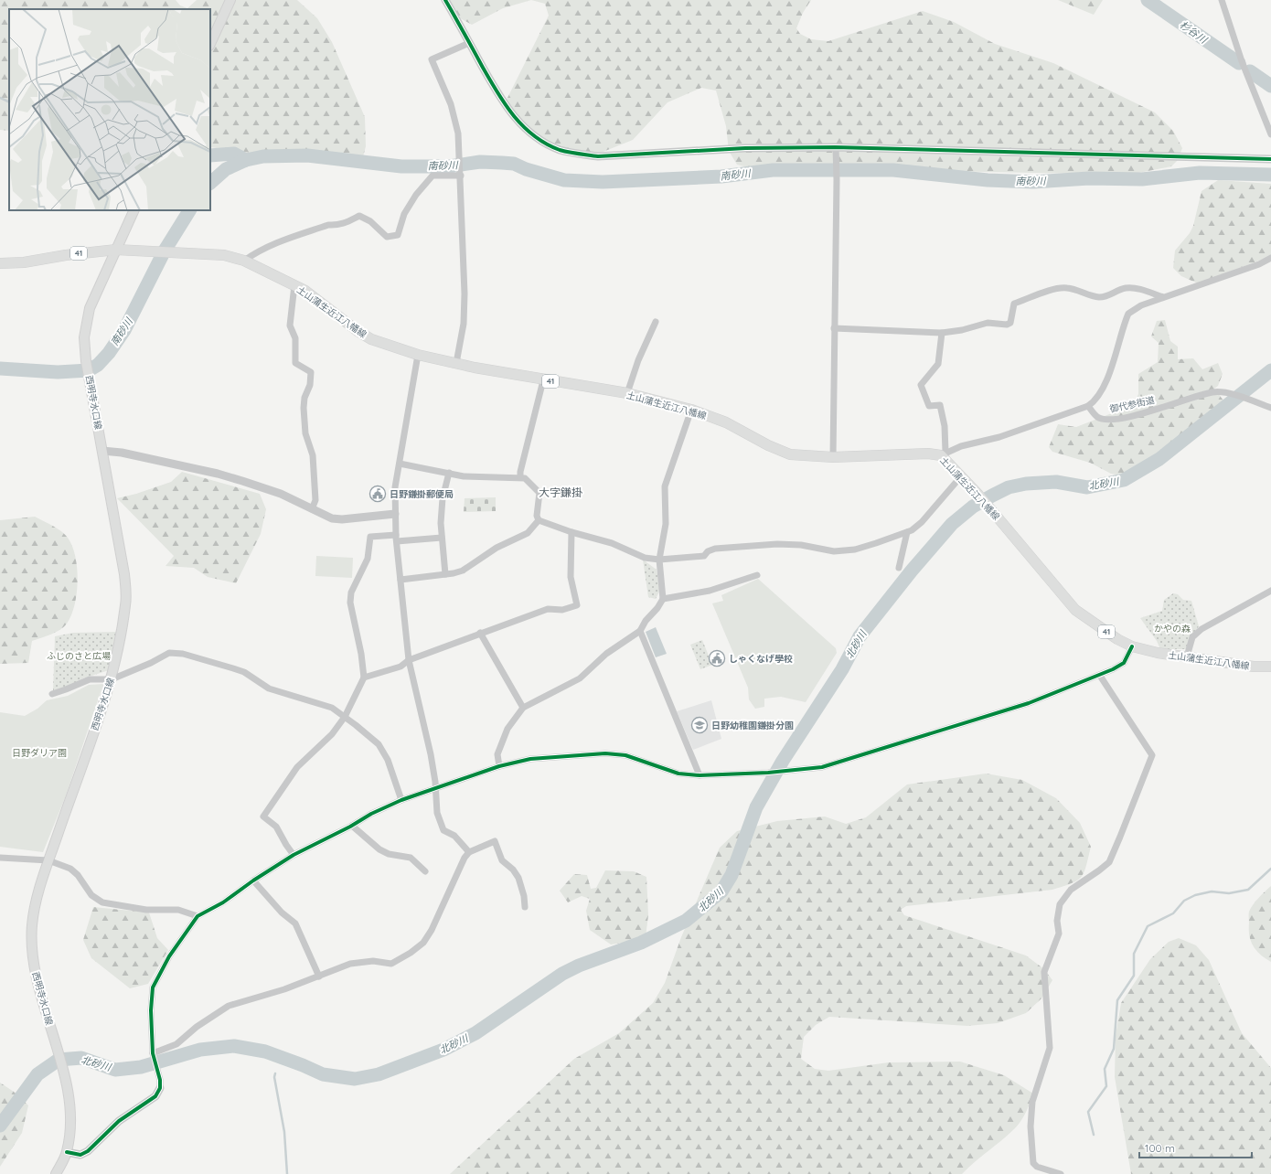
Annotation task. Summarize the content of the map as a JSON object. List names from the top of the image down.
{
  "streets": {
    "main road": ["41", "土山蒲生近江八幡線", "西明寺水口線"],
    "street": ["御代参街道"]
  },
  "crossings": [
    ["土山蒲生近江八幡線", "西明寺水口線"]
  ],
  "districts": ["大字鎌掛"],
  "water": ["杉谷川", "南砂川", "北砂川"],
  "parks": ["かやの森", "ふじのさと広場", "日野ダリア園"],
  "places": {
    "public building": ["日野鎌掛郵便局", "しゃくなげ學校"],
    "school or university": ["日野幼稚園鎌掛分園"]
  },
  "scale_bar": "100 m"
}
